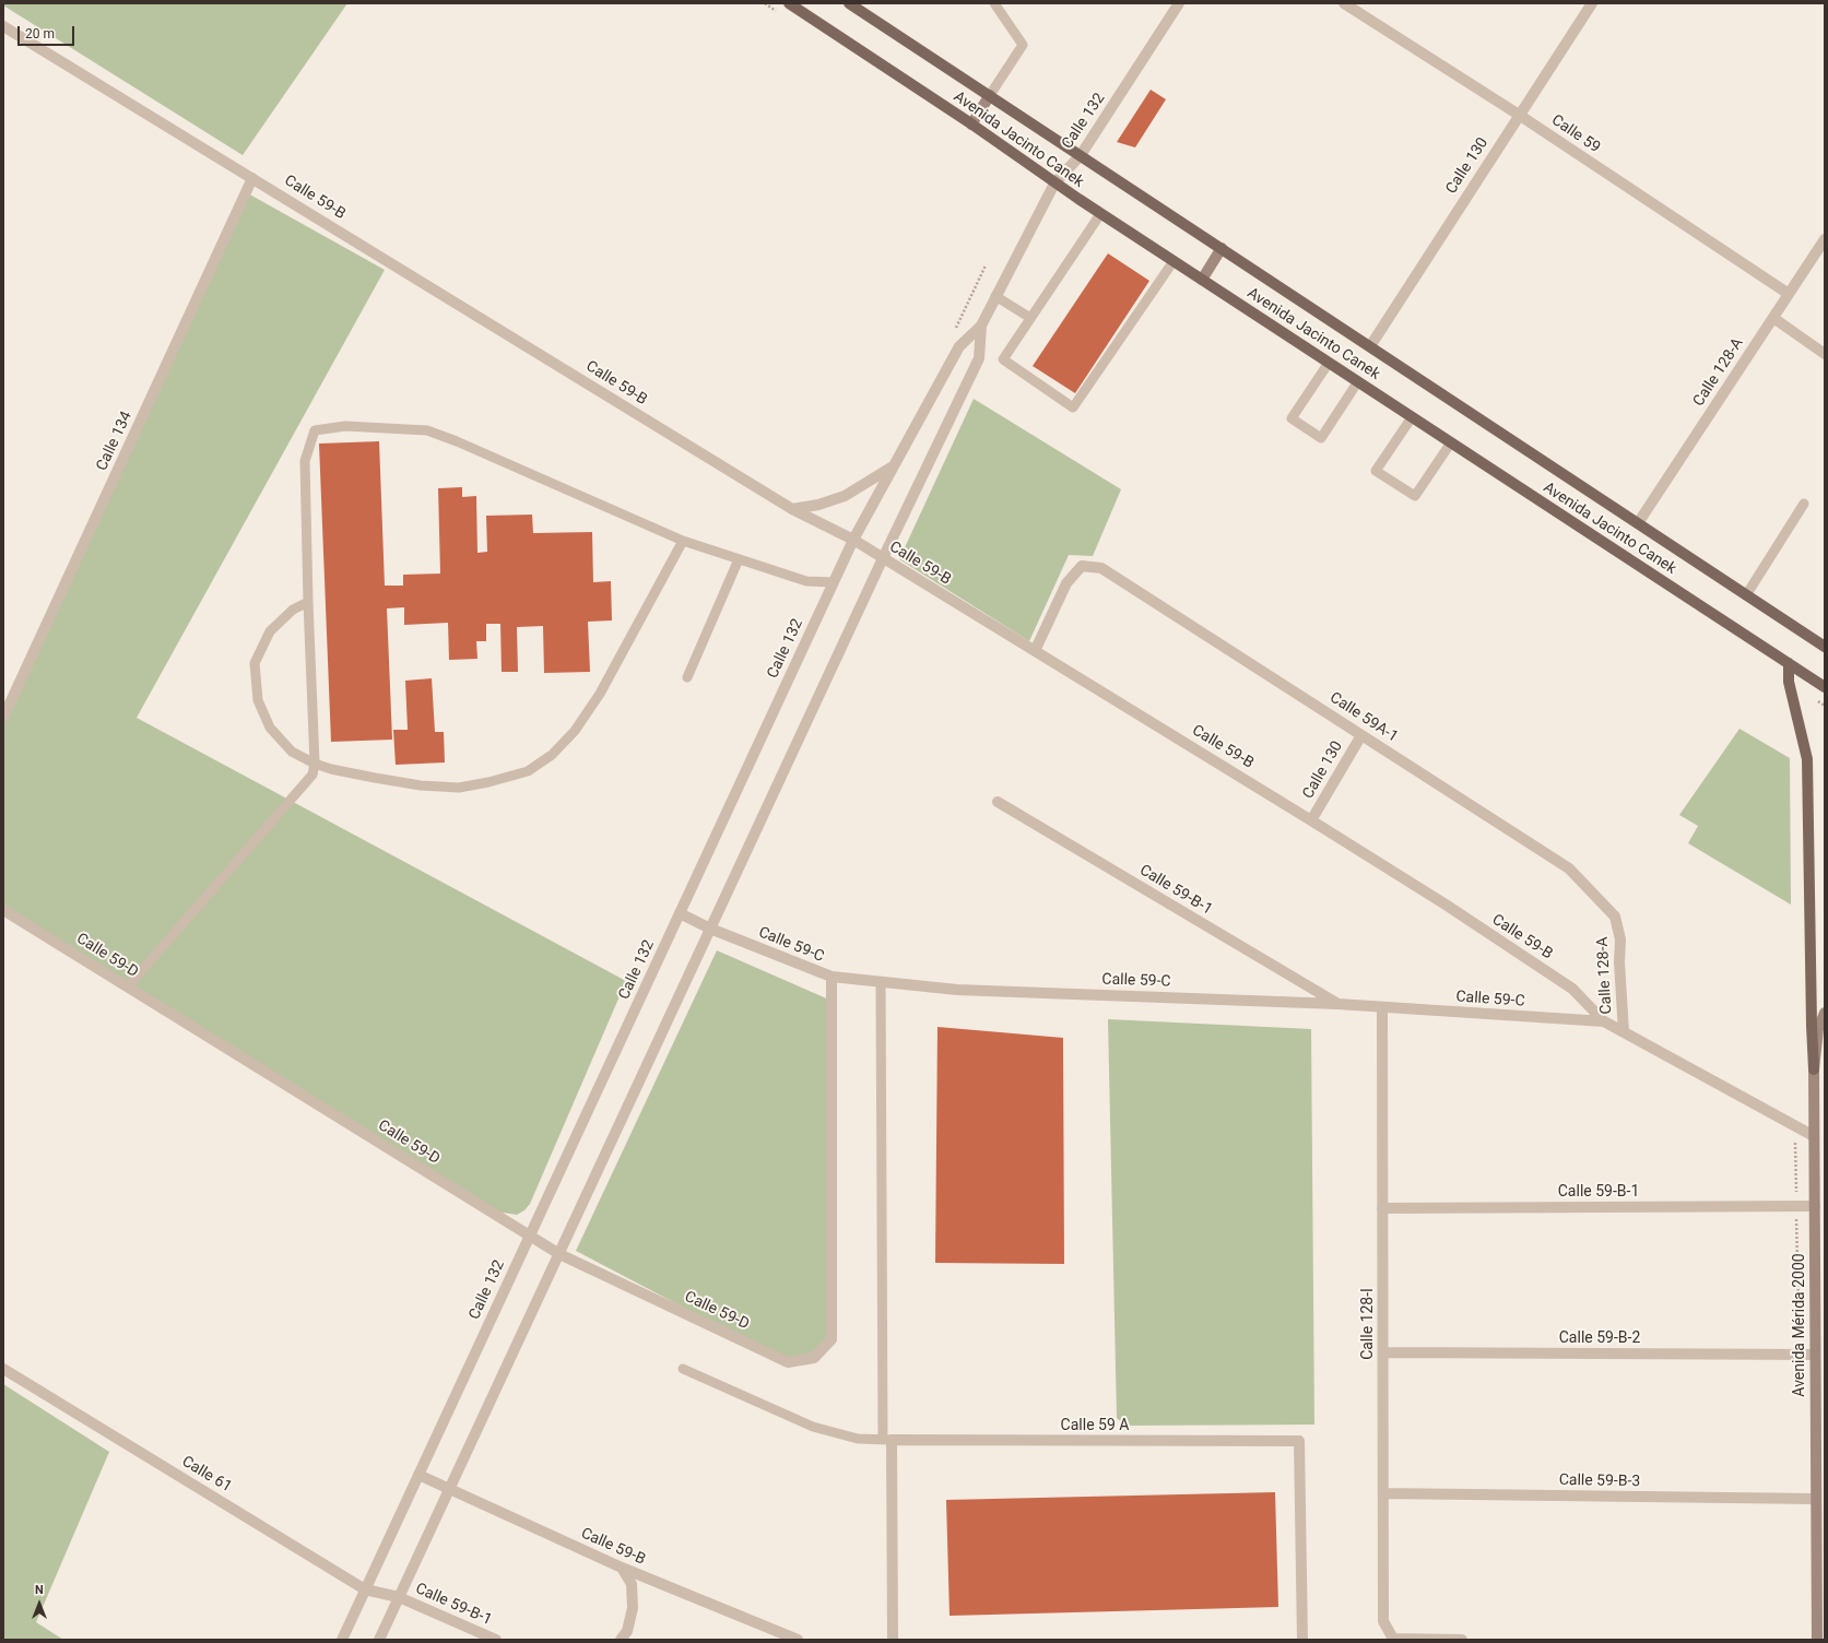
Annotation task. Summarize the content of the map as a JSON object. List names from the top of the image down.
{
  "streets": {
    "main road": ["Avenida Jacinto Canek", "Avenida Mérida 2000"],
    "street": [
      "Calle 132",
      "Calle 59",
      "Calle 130",
      "Calle 59-B",
      "Calle 128-A",
      "Calle 134",
      "Calle 59A-1",
      "Calle 59-B-1",
      "Calle 59-C",
      "Calle 59-D",
      "Calle 128-I",
      "Calle 59-B-2",
      "Calle 59 A",
      "Calle 61",
      "Calle 59-B-3"
    ]
  },
  "crossings": [
    ["Calle 132", "Avenida Jacinto Canek"],
    ["Calle 132", "Calle 59-B"],
    ["Calle 132", "Calle 59-B-1"],
    ["Calle 132", "Calle 59-C"],
    ["Calle 132", "Calle 59-D"],
    ["Calle 132", "Calle 61"],
    ["Calle 59", "Calle 130"],
    ["Calle 59", "Calle 128-A"],
    ["Avenida Jacinto Canek", "Calle 130"],
    ["Avenida Jacinto Canek", "Calle 128-A"],
    ["Calle 130", "Calle 59-B"],
    ["Calle 130", "Calle 59A-1"],
    ["Calle 59-B", "Calle 128-A"],
    ["Calle 59-B", "Calle 134"],
    ["Calle 59-B", "Calle 59A-1"],
    ["Calle 59-B", "Calle 59-C"],
    ["Calle 59-B", "Avenida Mérida 2000"],
    ["Calle 128-A", "Calle 59A-1"],
    ["Calle 59-B-1", "Calle 59-C"],
    ["Calle 59-B-1", "Calle 128-I"],
    ["Calle 59-B-1", "Avenida Mérida 2000"],
    ["Calle 59-B-1", "Calle 61"],
    ["Calle 59-C", "Calle 59-D"],
    ["Calle 59-C", "Calle 128-I"],
    ["Calle 128-I", "Calle 59-B-2"],
    ["Calle 128-I", "Calle 59-B-3"],
    ["Avenida Mérida 2000", "Calle 59-B-2"],
    ["Avenida Mérida 2000", "Calle 59-B-3"]
  ],
  "scale_bar": "20 m",
  "north": "top"
}
